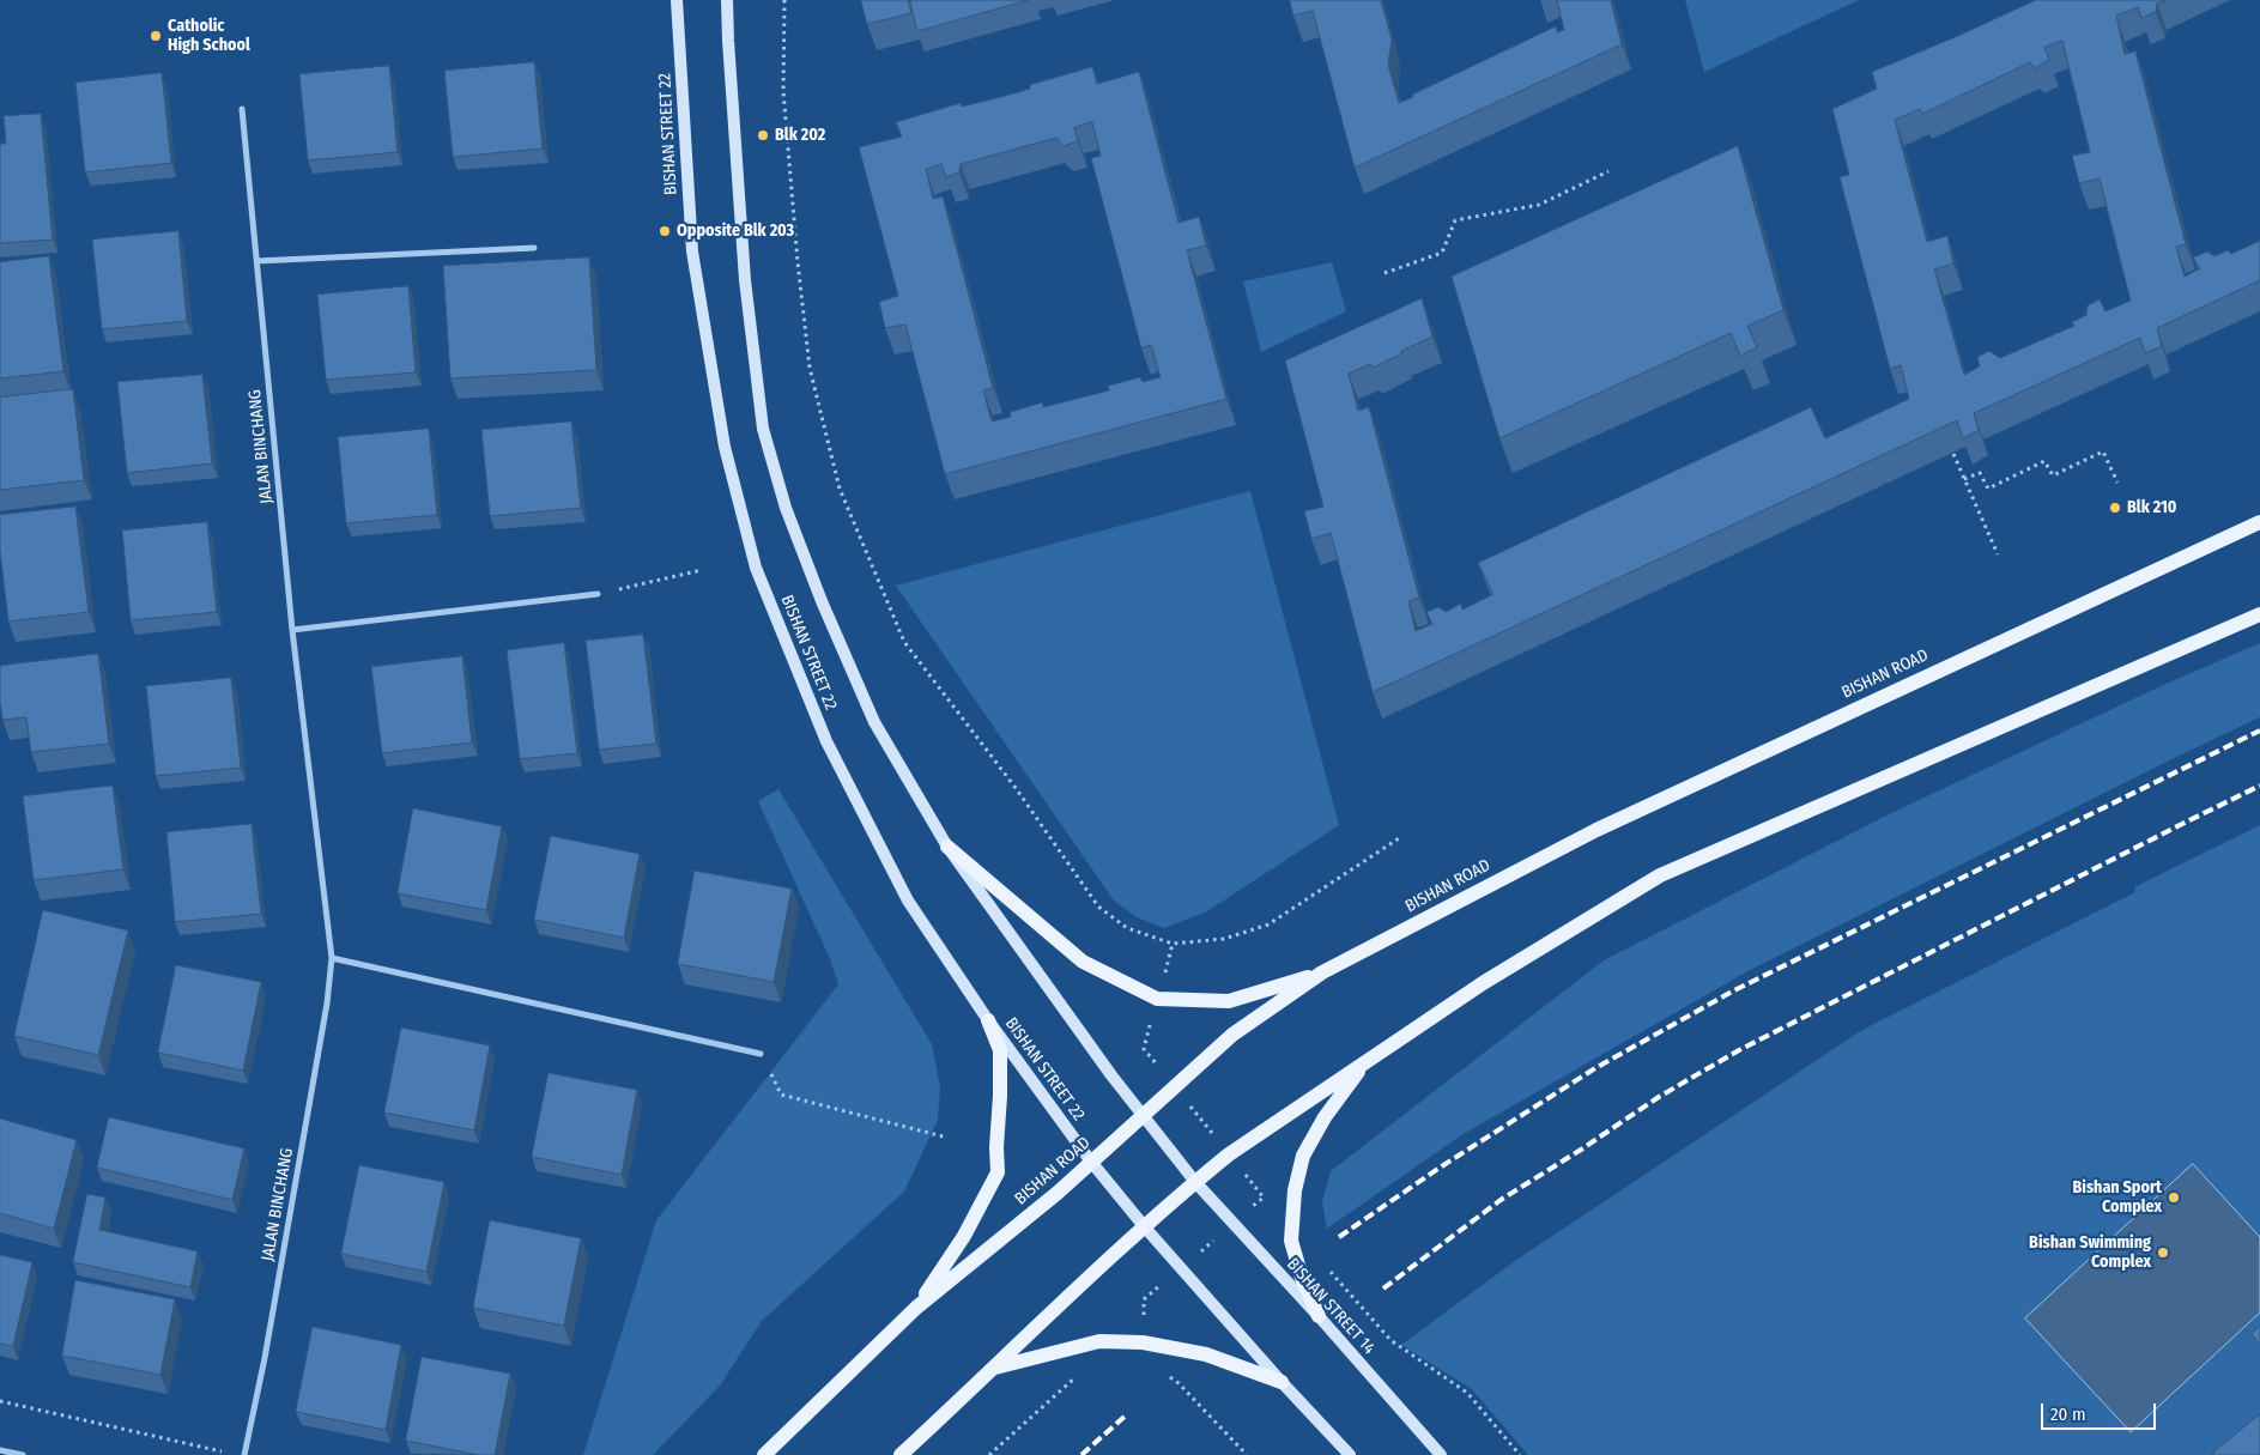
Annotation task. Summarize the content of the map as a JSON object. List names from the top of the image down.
{
  "streets": {
    "main road": ["BISHAN STREET 22", "BISHAN ROAD", "BISHAN STREET 14"],
    "street": ["JALAN BINCHANG"]
  },
  "crossings": [
    ["BISHAN STREET 22", "BISHAN ROAD"],
    ["BISHAN STREET 22", "BISHAN STREET 14"]
  ],
  "places": [
    "Catholic High School",
    "Blk 202",
    "Opposite Blk 203",
    "Blk 210",
    "Bishan Sport Complex",
    "Bishan Swimming Complex"
  ],
  "scale_bar": "20 m"
}
